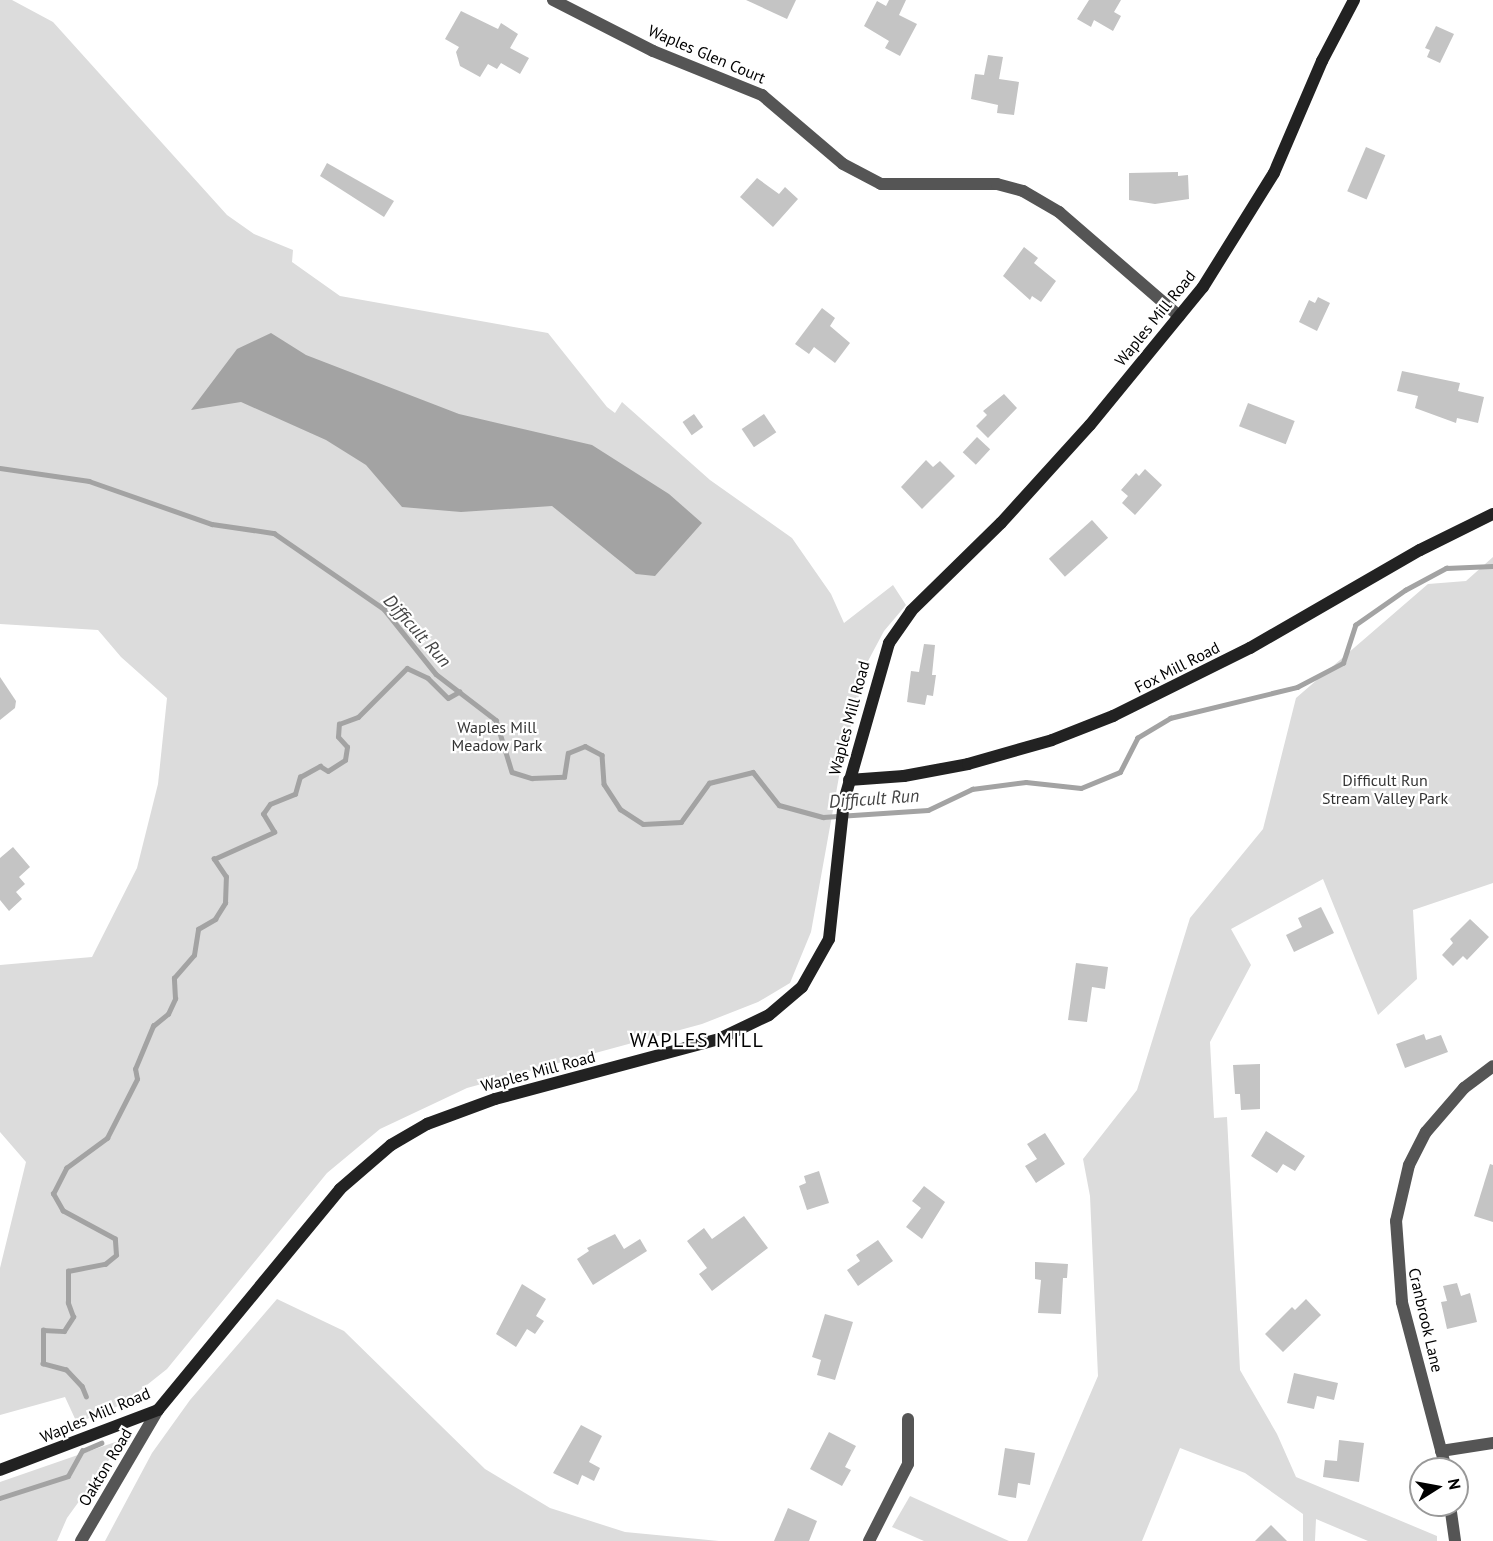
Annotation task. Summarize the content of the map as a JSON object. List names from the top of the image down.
{
  "streets": {
    "main road": ["Waples Mill Road", "Fox Mill Road"],
    "street": ["Waples Glen Court", "Cranbrook Lane", "Oakton Road"]
  },
  "crossings": [
    ["Waples Glen Court", "Waples Mill Road"],
    ["Waples Mill Road", "Fox Mill Road"],
    ["Waples Mill Road", "Oakton Road"]
  ],
  "districts": ["WAPLES MILL"],
  "water": ["Difficult Run"],
  "parks": ["Waples Mill Meadow Park", "Difficult Run Stream Valley Park"],
  "north": "right"
}
